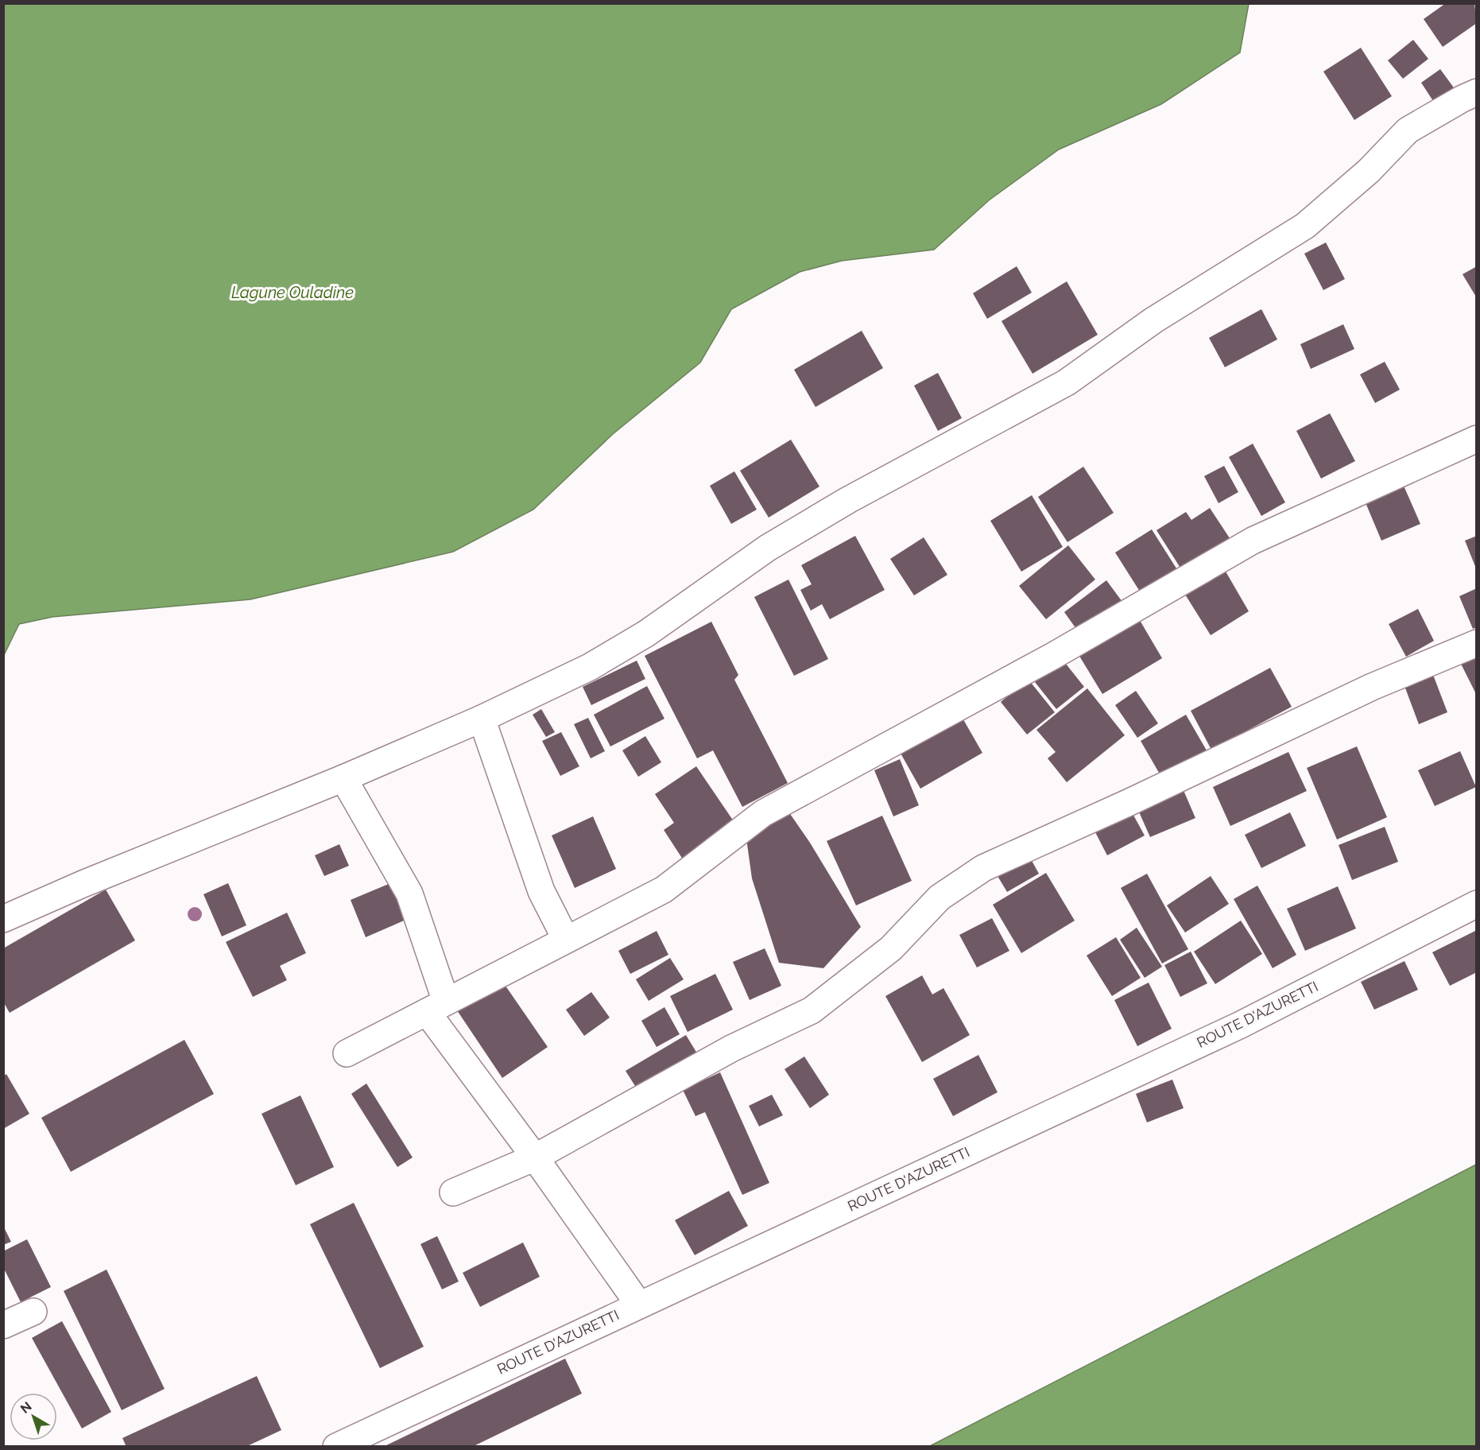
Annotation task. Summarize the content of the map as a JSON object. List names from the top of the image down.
{
  "streets": {
    "street": ["ROUTE D'AZURETTI"]
  },
  "water": ["Lagune Ouladine"],
  "north": "top left"
}
